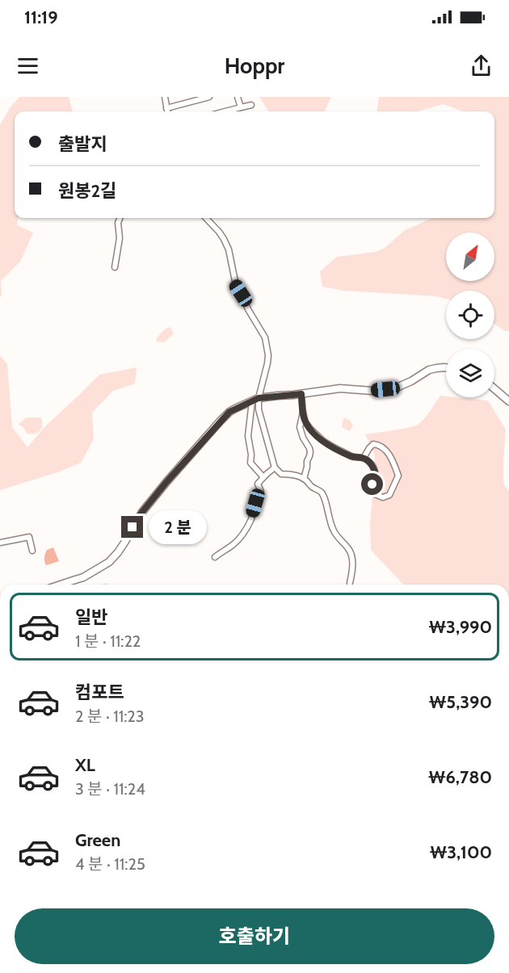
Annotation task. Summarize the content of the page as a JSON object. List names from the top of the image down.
{
  "north": "top right",
  "page": {
    "status": "11:19",
    "header": "Hoppr",
    "banner": ["출발지", "원봉2길"],
    "bubble": "2 분",
    "list": [
      {
        "name": "일반",
        "note": "1 분 · 11:22",
        "value": "₩3,990"
      },
      {
        "name": "컴포트",
        "note": "2 분 · 11:23",
        "value": "₩5,390"
      },
      {
        "name": "XL",
        "note": "3 분 · 11:24",
        "value": "₩6,780"
      },
      {
        "name": "Green",
        "note": "4 분 · 11:25",
        "value": "₩3,100"
      }
    ],
    "buttons": "호출하기"
  }
}
